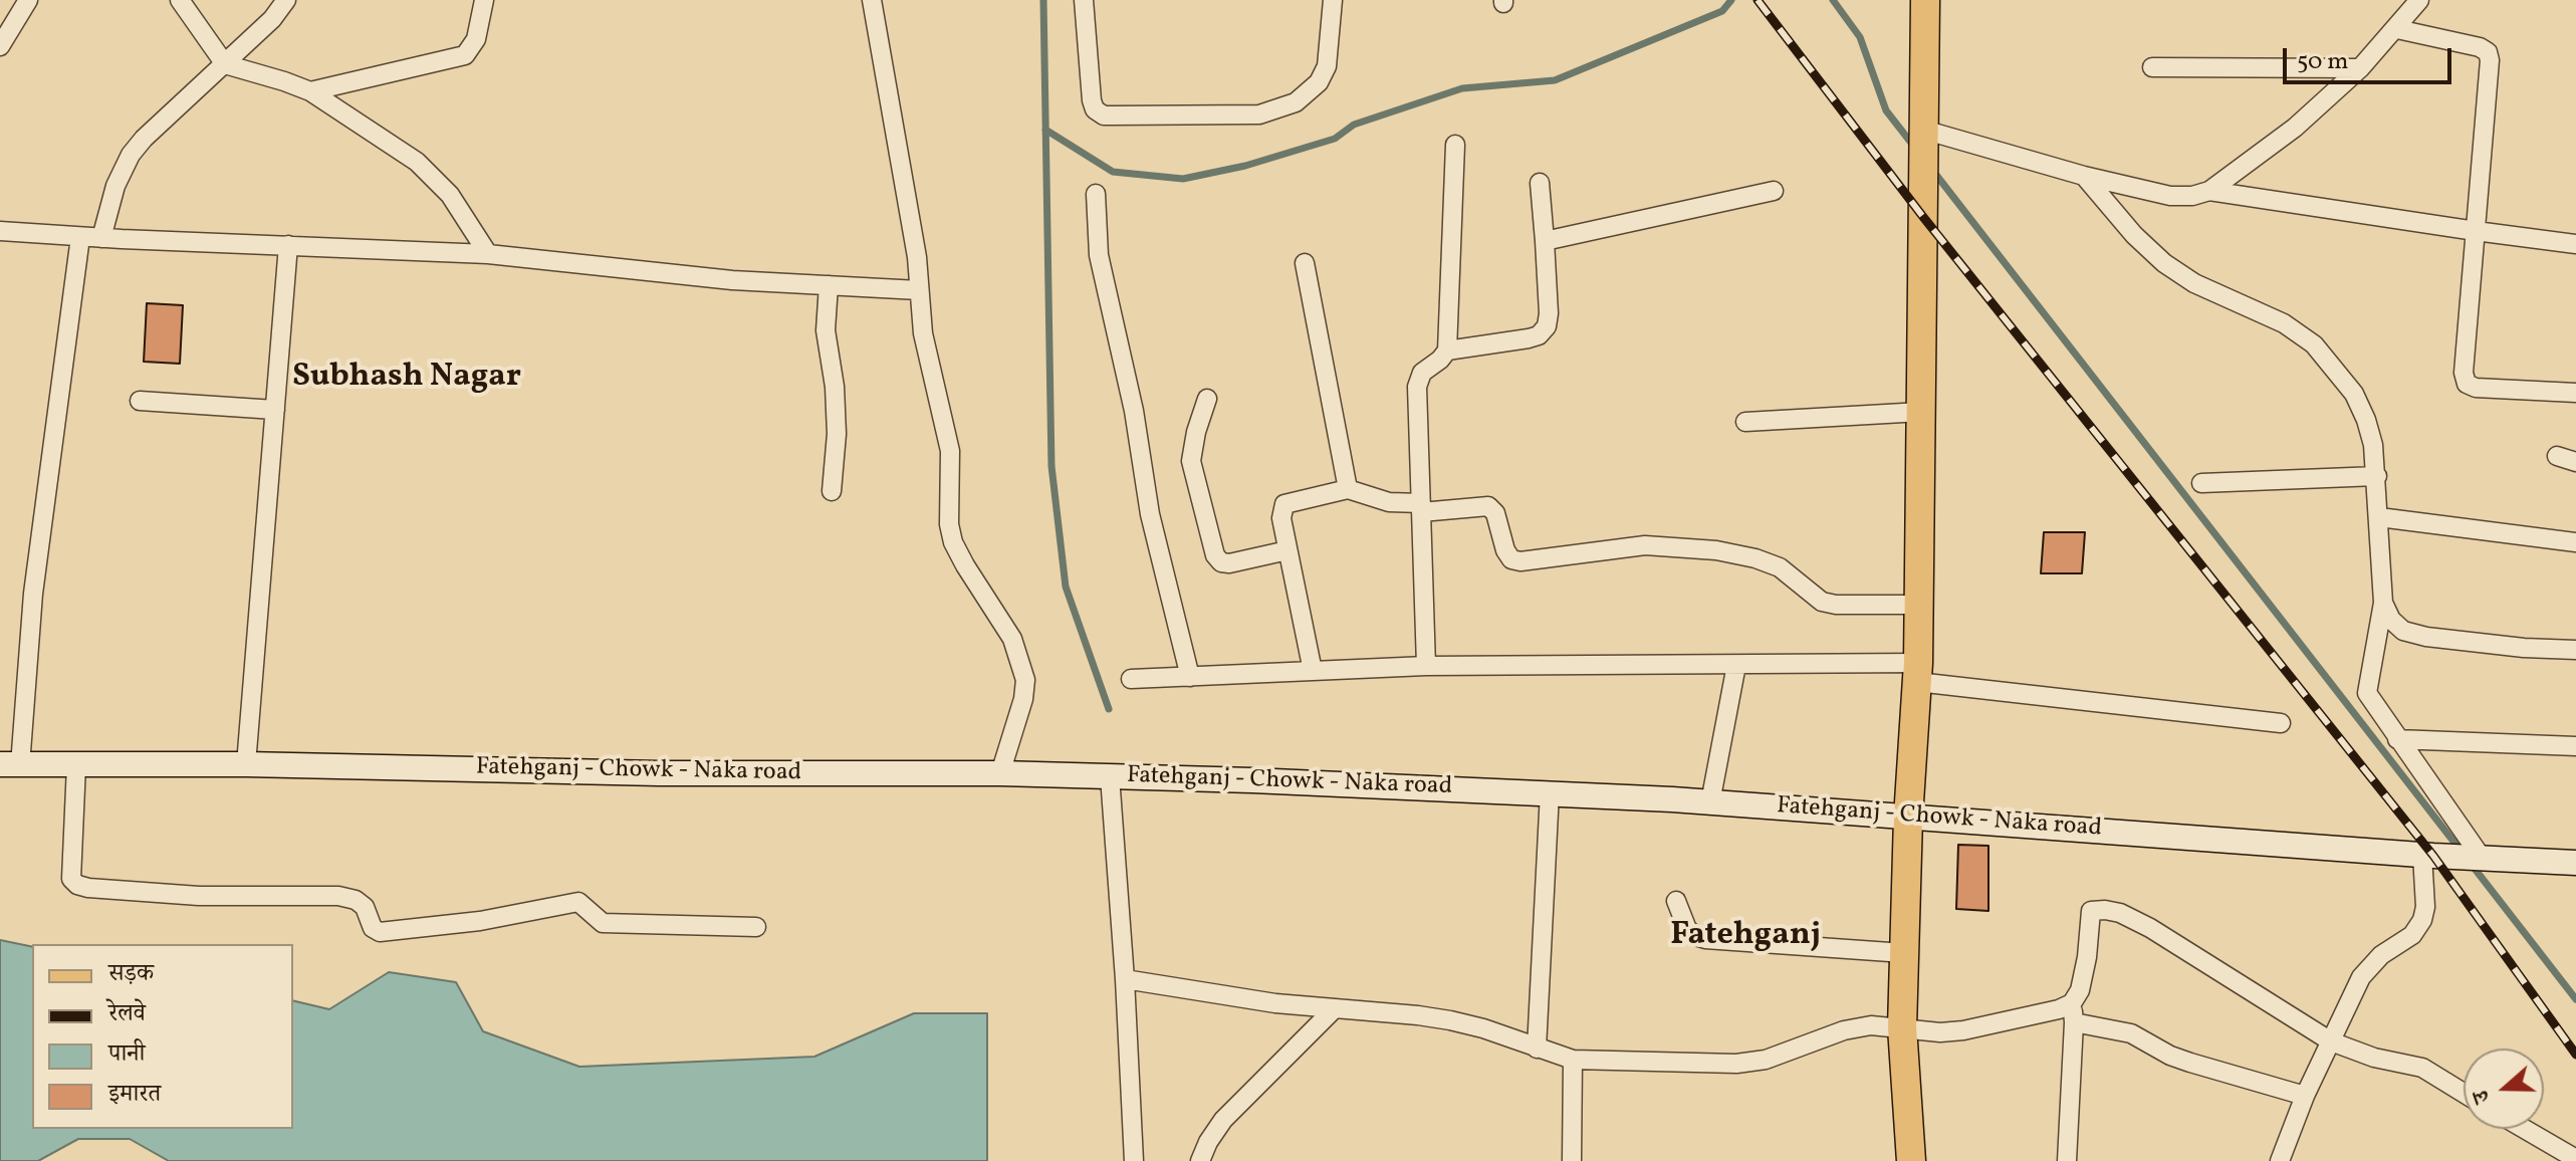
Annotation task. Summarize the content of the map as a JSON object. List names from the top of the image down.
{
  "streets": {
    "street": ["Fatehganj - Chowk - Naka road"]
  },
  "districts": ["Subhash Nagar", "Fatehganj"],
  "legend": [
    "सड़क",
    "रेलवे",
    "पानी",
    "इमारत"
  ],
  "scale_bar": "50 m",
  "north": "left"
}
